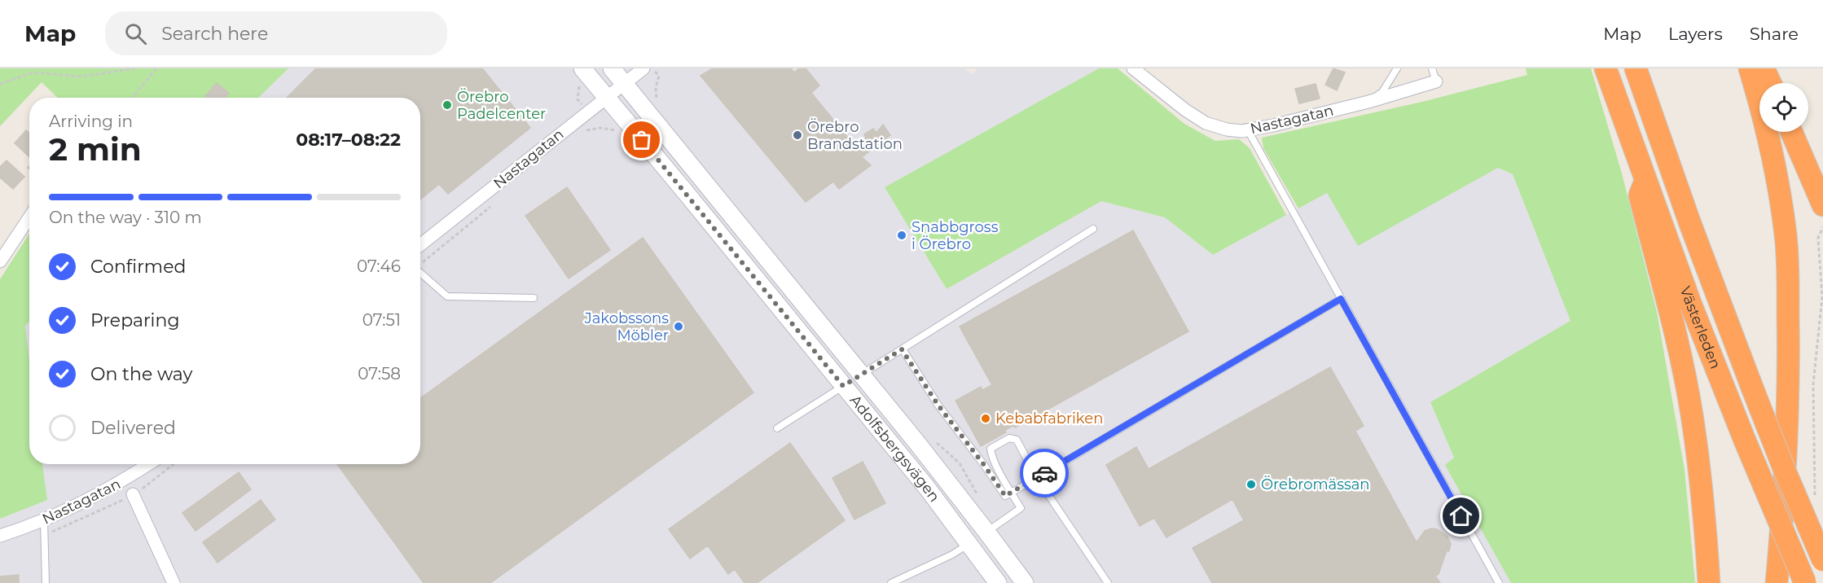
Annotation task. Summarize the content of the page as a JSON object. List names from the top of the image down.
{
  "streets": {
    "highway": ["Västerleden"],
    "main road": ["Adolfsbergsvägen"],
    "street": ["Nastagatan"]
  },
  "crossings": [
    ["Nastagatan", "Adolfsbergsvägen"]
  ],
  "places": [
    "Örebro Padelcenter",
    "Örebro Brandstation",
    "Snabbgross i Örebro",
    "Jakobssons Möbler",
    "Kebabfabriken",
    "Örebromässan"
  ],
  "page": {
    "header": "Map",
    "search": "Search here",
    "nav": ["Map", "Layers", "Share"],
    "heading": ["2 min", "Arriving in", "08:17–08:22"],
    "bar": "On the way · 310 m",
    "list": [
      ["Confirmed", "07:46"],
      ["Preparing", "07:51"],
      ["On the way", "07:58"],
      "Delivered"
    ]
  }
}
